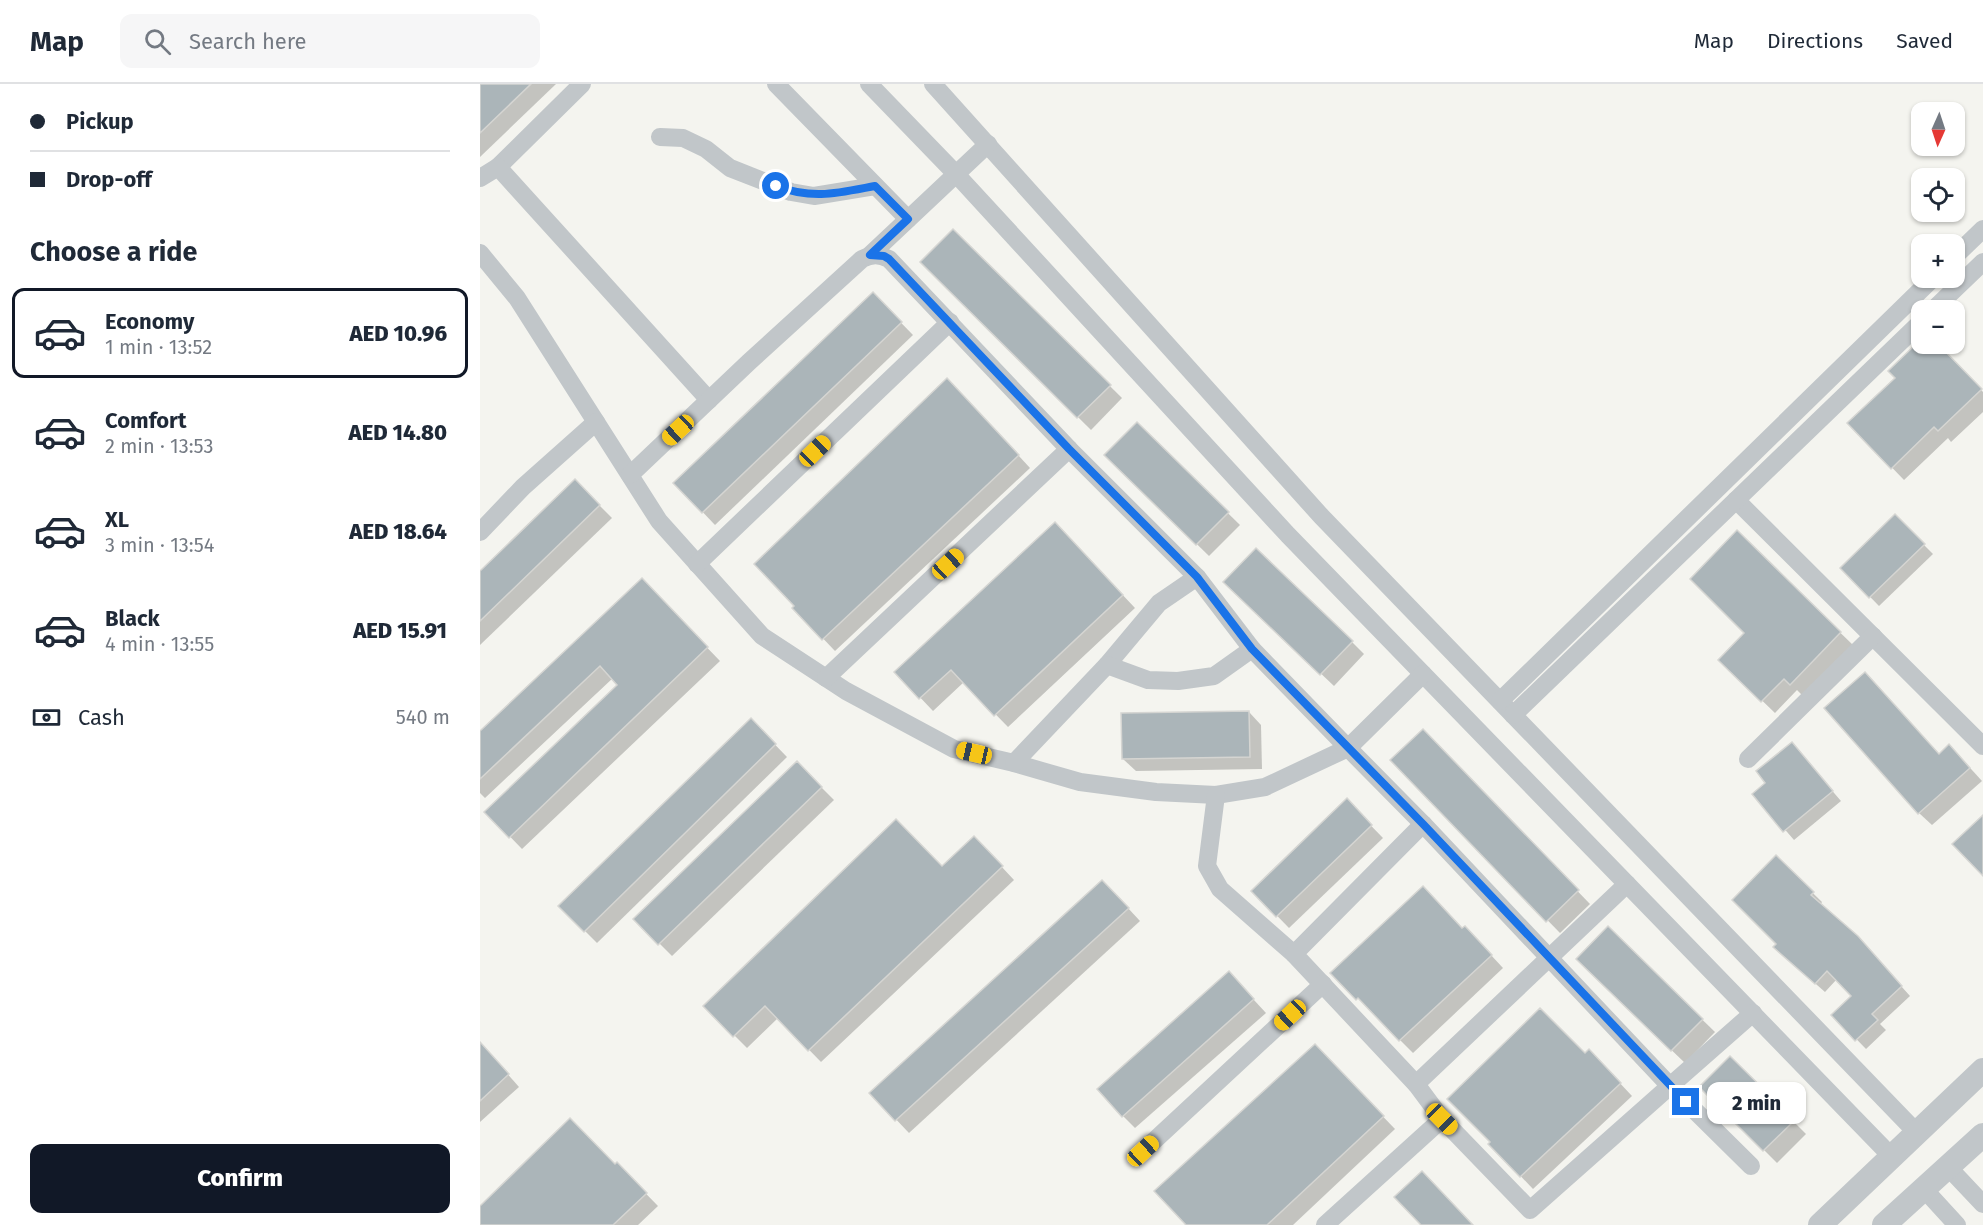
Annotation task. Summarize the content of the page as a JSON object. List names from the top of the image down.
{
  "north": "bottom",
  "page": {
    "header": "Map",
    "search": "Search here",
    "nav": ["Map", "Directions", "Saved"],
    "banner": ["Pickup", "Drop-off"],
    "map_buttons": ["+", "−"],
    "heading": "Choose a ride",
    "list": [
      {
        "name": "Economy",
        "note": "1 min · 13:52",
        "value": "AED 10.96"
      },
      {
        "name": "Comfort",
        "note": "2 min · 13:53",
        "value": "AED 14.80"
      },
      {
        "name": "XL",
        "note": "3 min · 13:54",
        "value": "AED 18.64"
      },
      {
        "name": "Black",
        "note": "4 min · 13:55",
        "value": "AED 15.91"
      }
    ],
    "pay": ["Cash", "540 m"],
    "bubble": "2 min",
    "buttons": "Confirm"
  }
}
